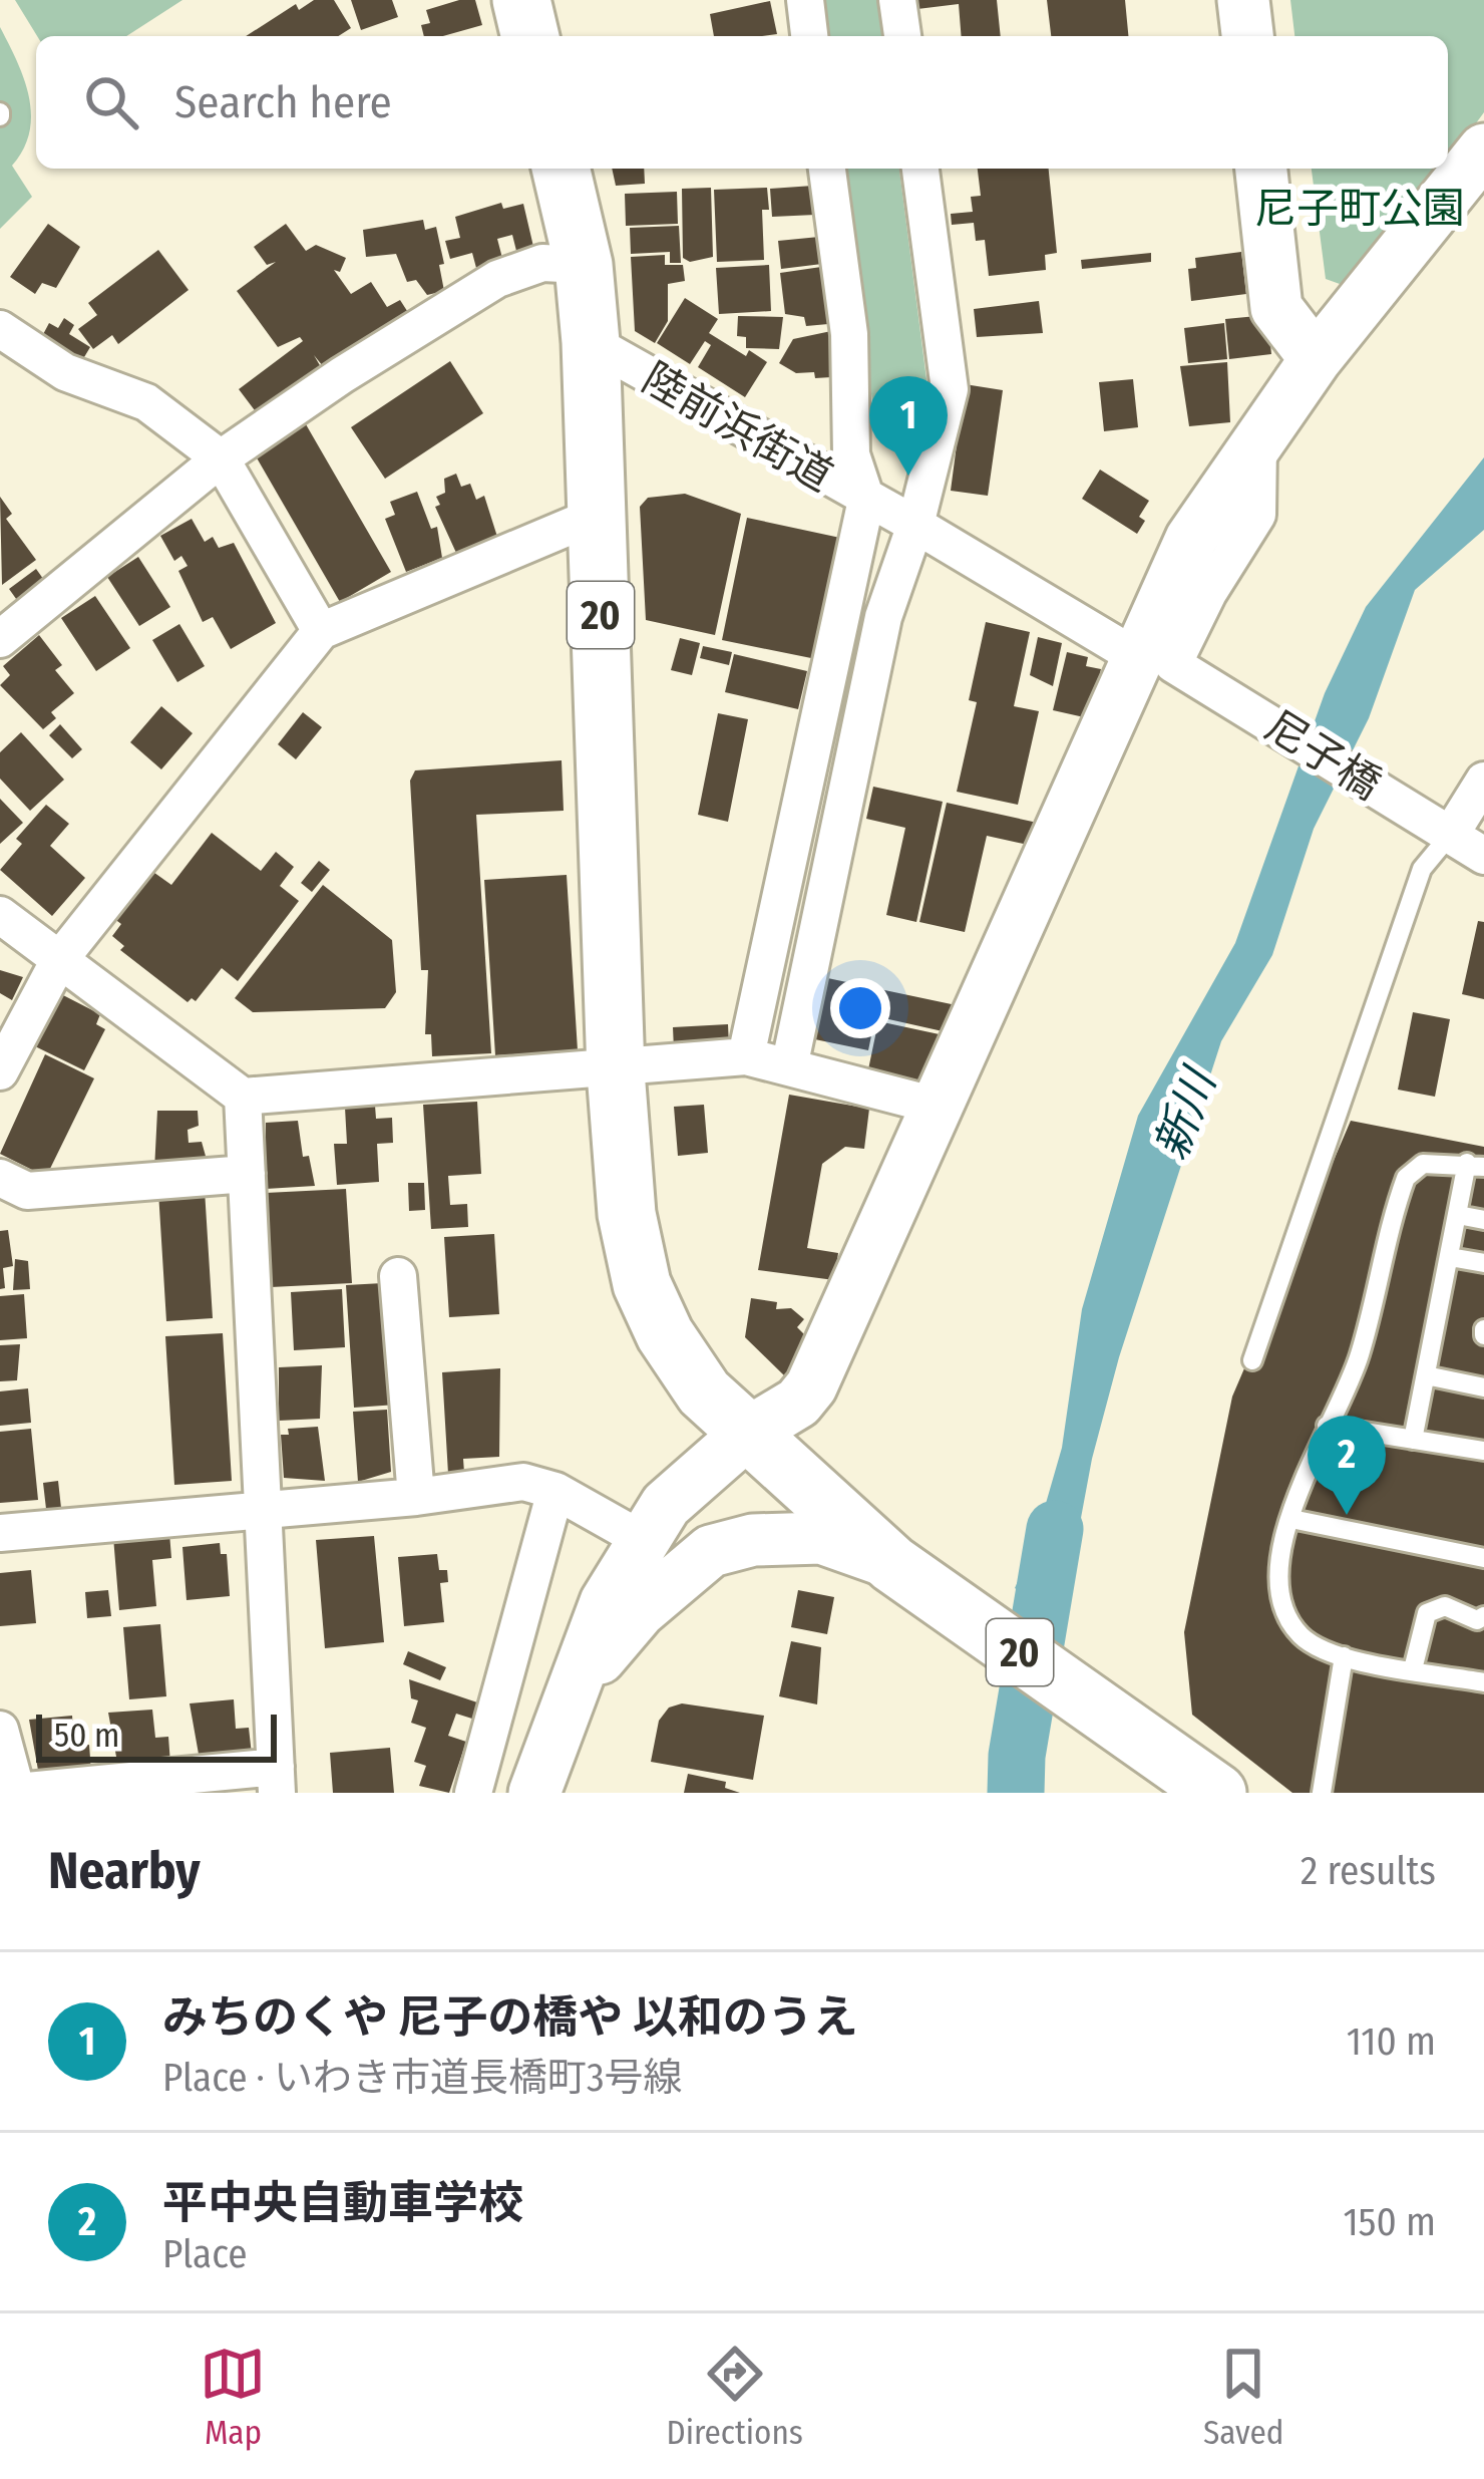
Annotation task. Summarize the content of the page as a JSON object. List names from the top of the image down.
{
  "streets": {
    "main road": ["20"],
    "street": ["陸前浜街道", "尼子橋"]
  },
  "crossings": [
    ["陸前浜街道", "20"]
  ],
  "water": ["新川"],
  "parks": ["尼子町公園"],
  "scale_bar": "50 m",
  "page": {
    "search": "Search here",
    "pins": ["1", "2"],
    "scale": "50 m",
    "heading": ["Nearby", "2 results"],
    "list": [
      {
        "mark": "1",
        "name": "みちのくや 尼子の橋や 以和のうえ",
        "note": "Place · いわき市道長橋町3号線",
        "value": "110 m"
      },
      {
        "mark": "2",
        "name": "平中央自動車学校",
        "note": "Place",
        "value": "150 m"
      }
    ],
    "nav": ["Map", "Directions", "Saved"]
  }
}
